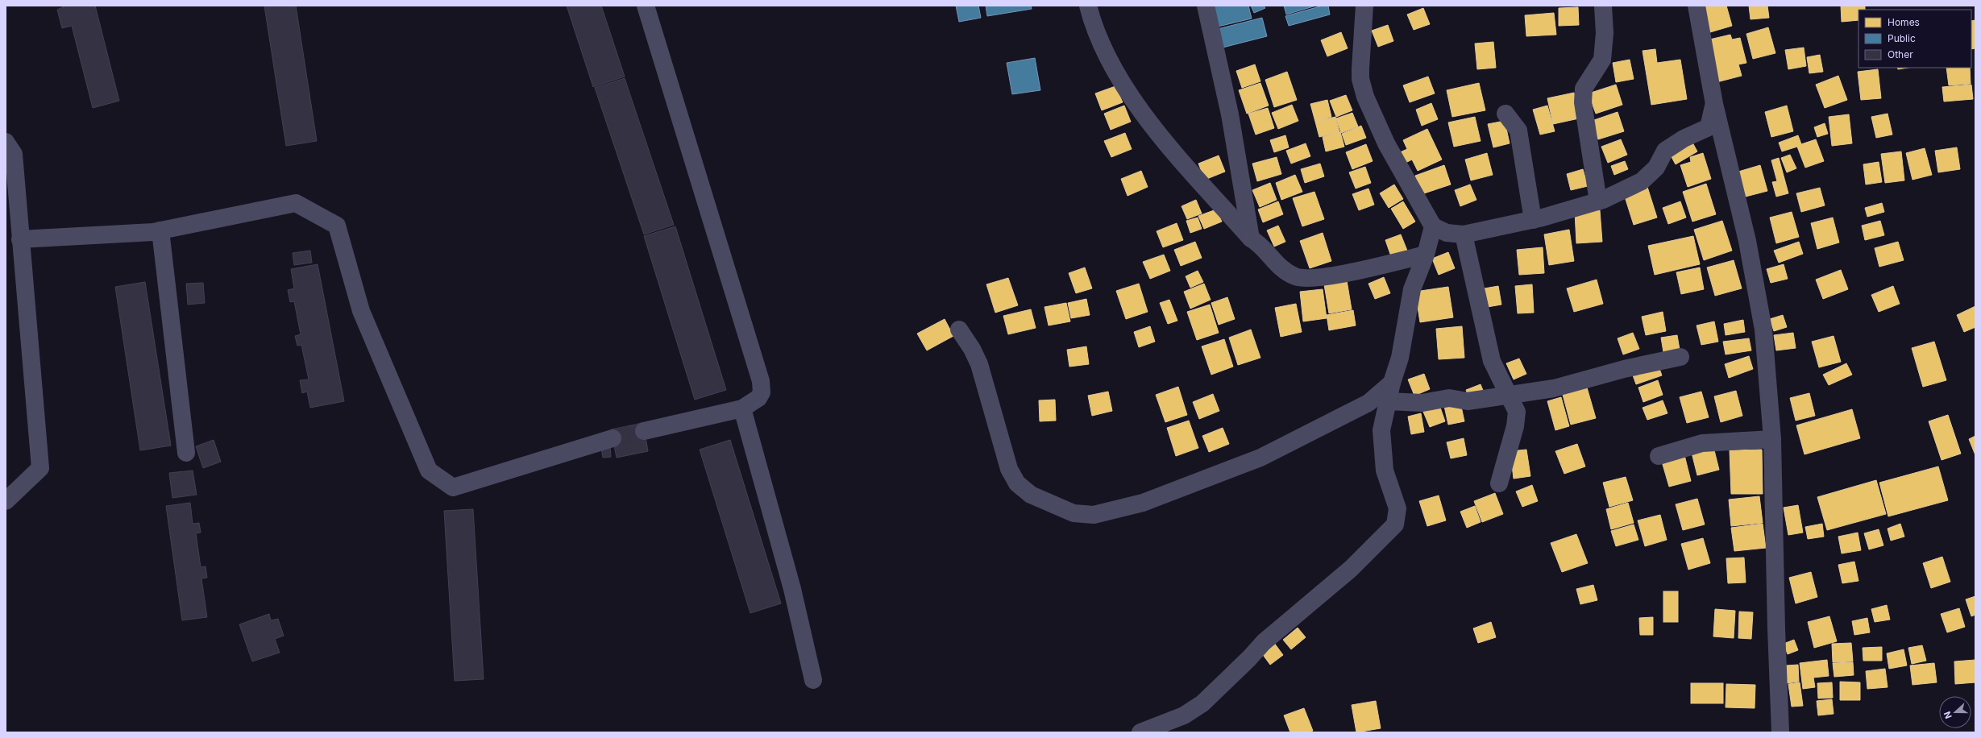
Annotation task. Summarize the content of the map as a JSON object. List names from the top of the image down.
{
  "legend": ["Homes", "Public", "Other"],
  "north": "left"
}
